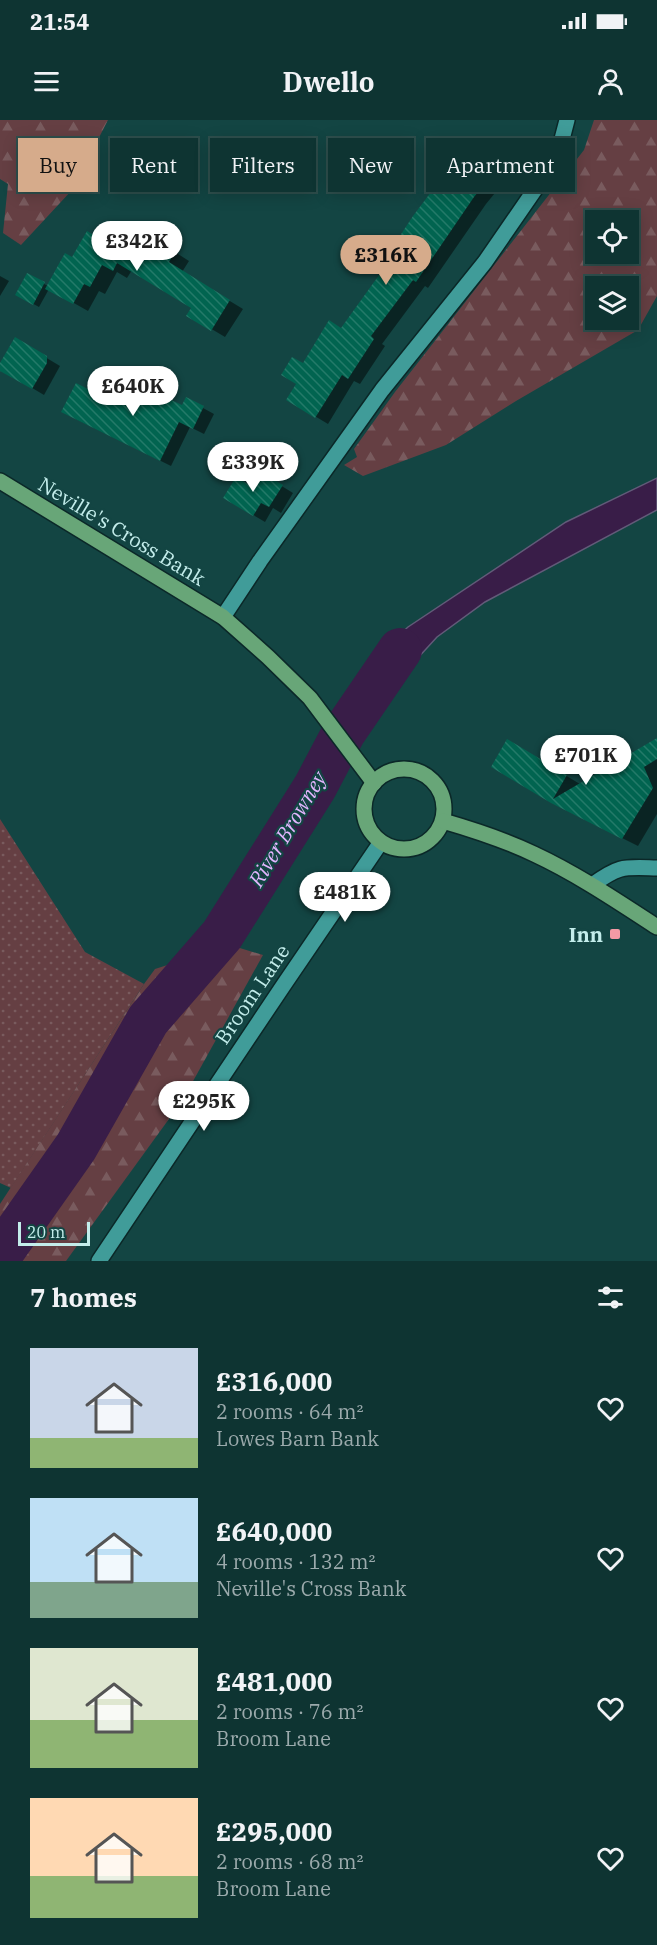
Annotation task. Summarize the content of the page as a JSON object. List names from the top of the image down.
{
  "streets": {
    "main road": ["Neville's Cross Bank"],
    "street": ["Broom Lane"]
  },
  "crossings": [
    ["Neville's Cross Bank", "Broom Lane"]
  ],
  "water": ["River Browney"],
  "places": {
    "transit": ["Inn"]
  },
  "scale_bar": "20 m",
  "page": {
    "status": "21:54",
    "header": "Dwello",
    "chip": [
      "Buy",
      "Rent",
      "Filters",
      "New",
      "Apartment"
    ],
    "price": [
      "£342K",
      "£316K",
      "£640K",
      "£339K",
      "£701K",
      "£481K",
      "£295K"
    ],
    "scale": "20 m",
    "heading": "7 homes",
    "list": [
      {
        "name": "£316,000",
        "note": "2 rooms · 64 m² · Lowes Barn Bank"
      },
      {
        "name": "£640,000",
        "note": "4 rooms · 132 m² · Neville's Cross Bank"
      },
      {
        "name": "£481,000",
        "note": "2 rooms · 76 m² · Broom Lane"
      },
      {
        "name": "£295,000",
        "note": "2 rooms · 68 m² · Broom Lane"
      }
    ]
  }
}
